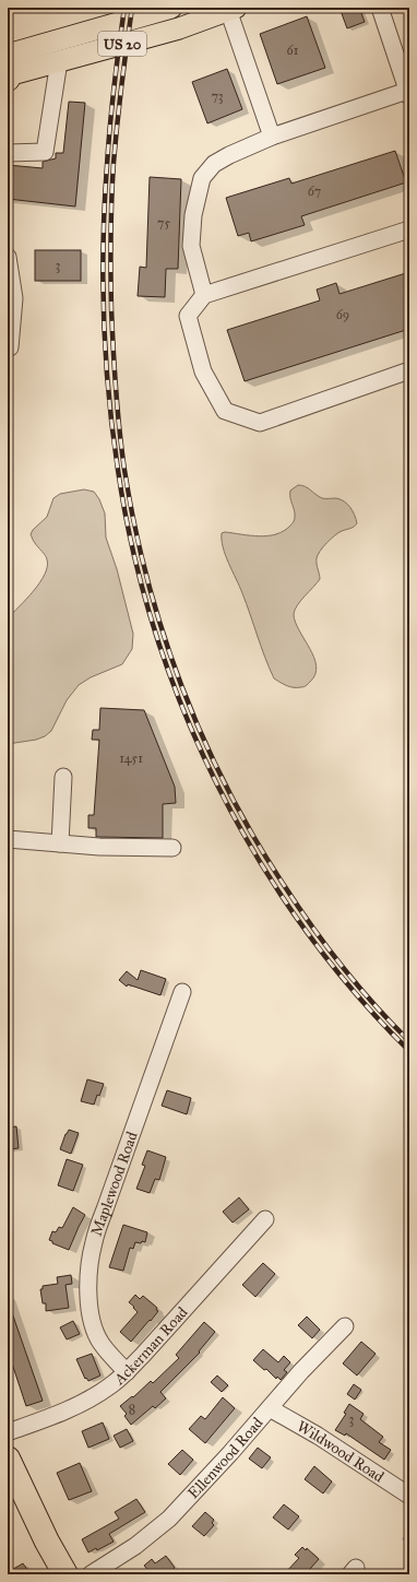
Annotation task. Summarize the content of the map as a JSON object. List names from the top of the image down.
{
  "streets": {
    "main road": ["US 20"],
    "street": [
      "Maplewood Road",
      "Ackerman Road",
      "Wildwood Road",
      "Ellenwood Road"
    ]
  },
  "crossings": [
    ["Maplewood Road", "Ackerman Road"],
    ["Wildwood Road", "Ellenwood Road"]
  ],
  "house_numbers": [
    "61",
    "73",
    "67",
    "75",
    "3",
    "69",
    "1451",
    "8",
    "3"
  ]
}
